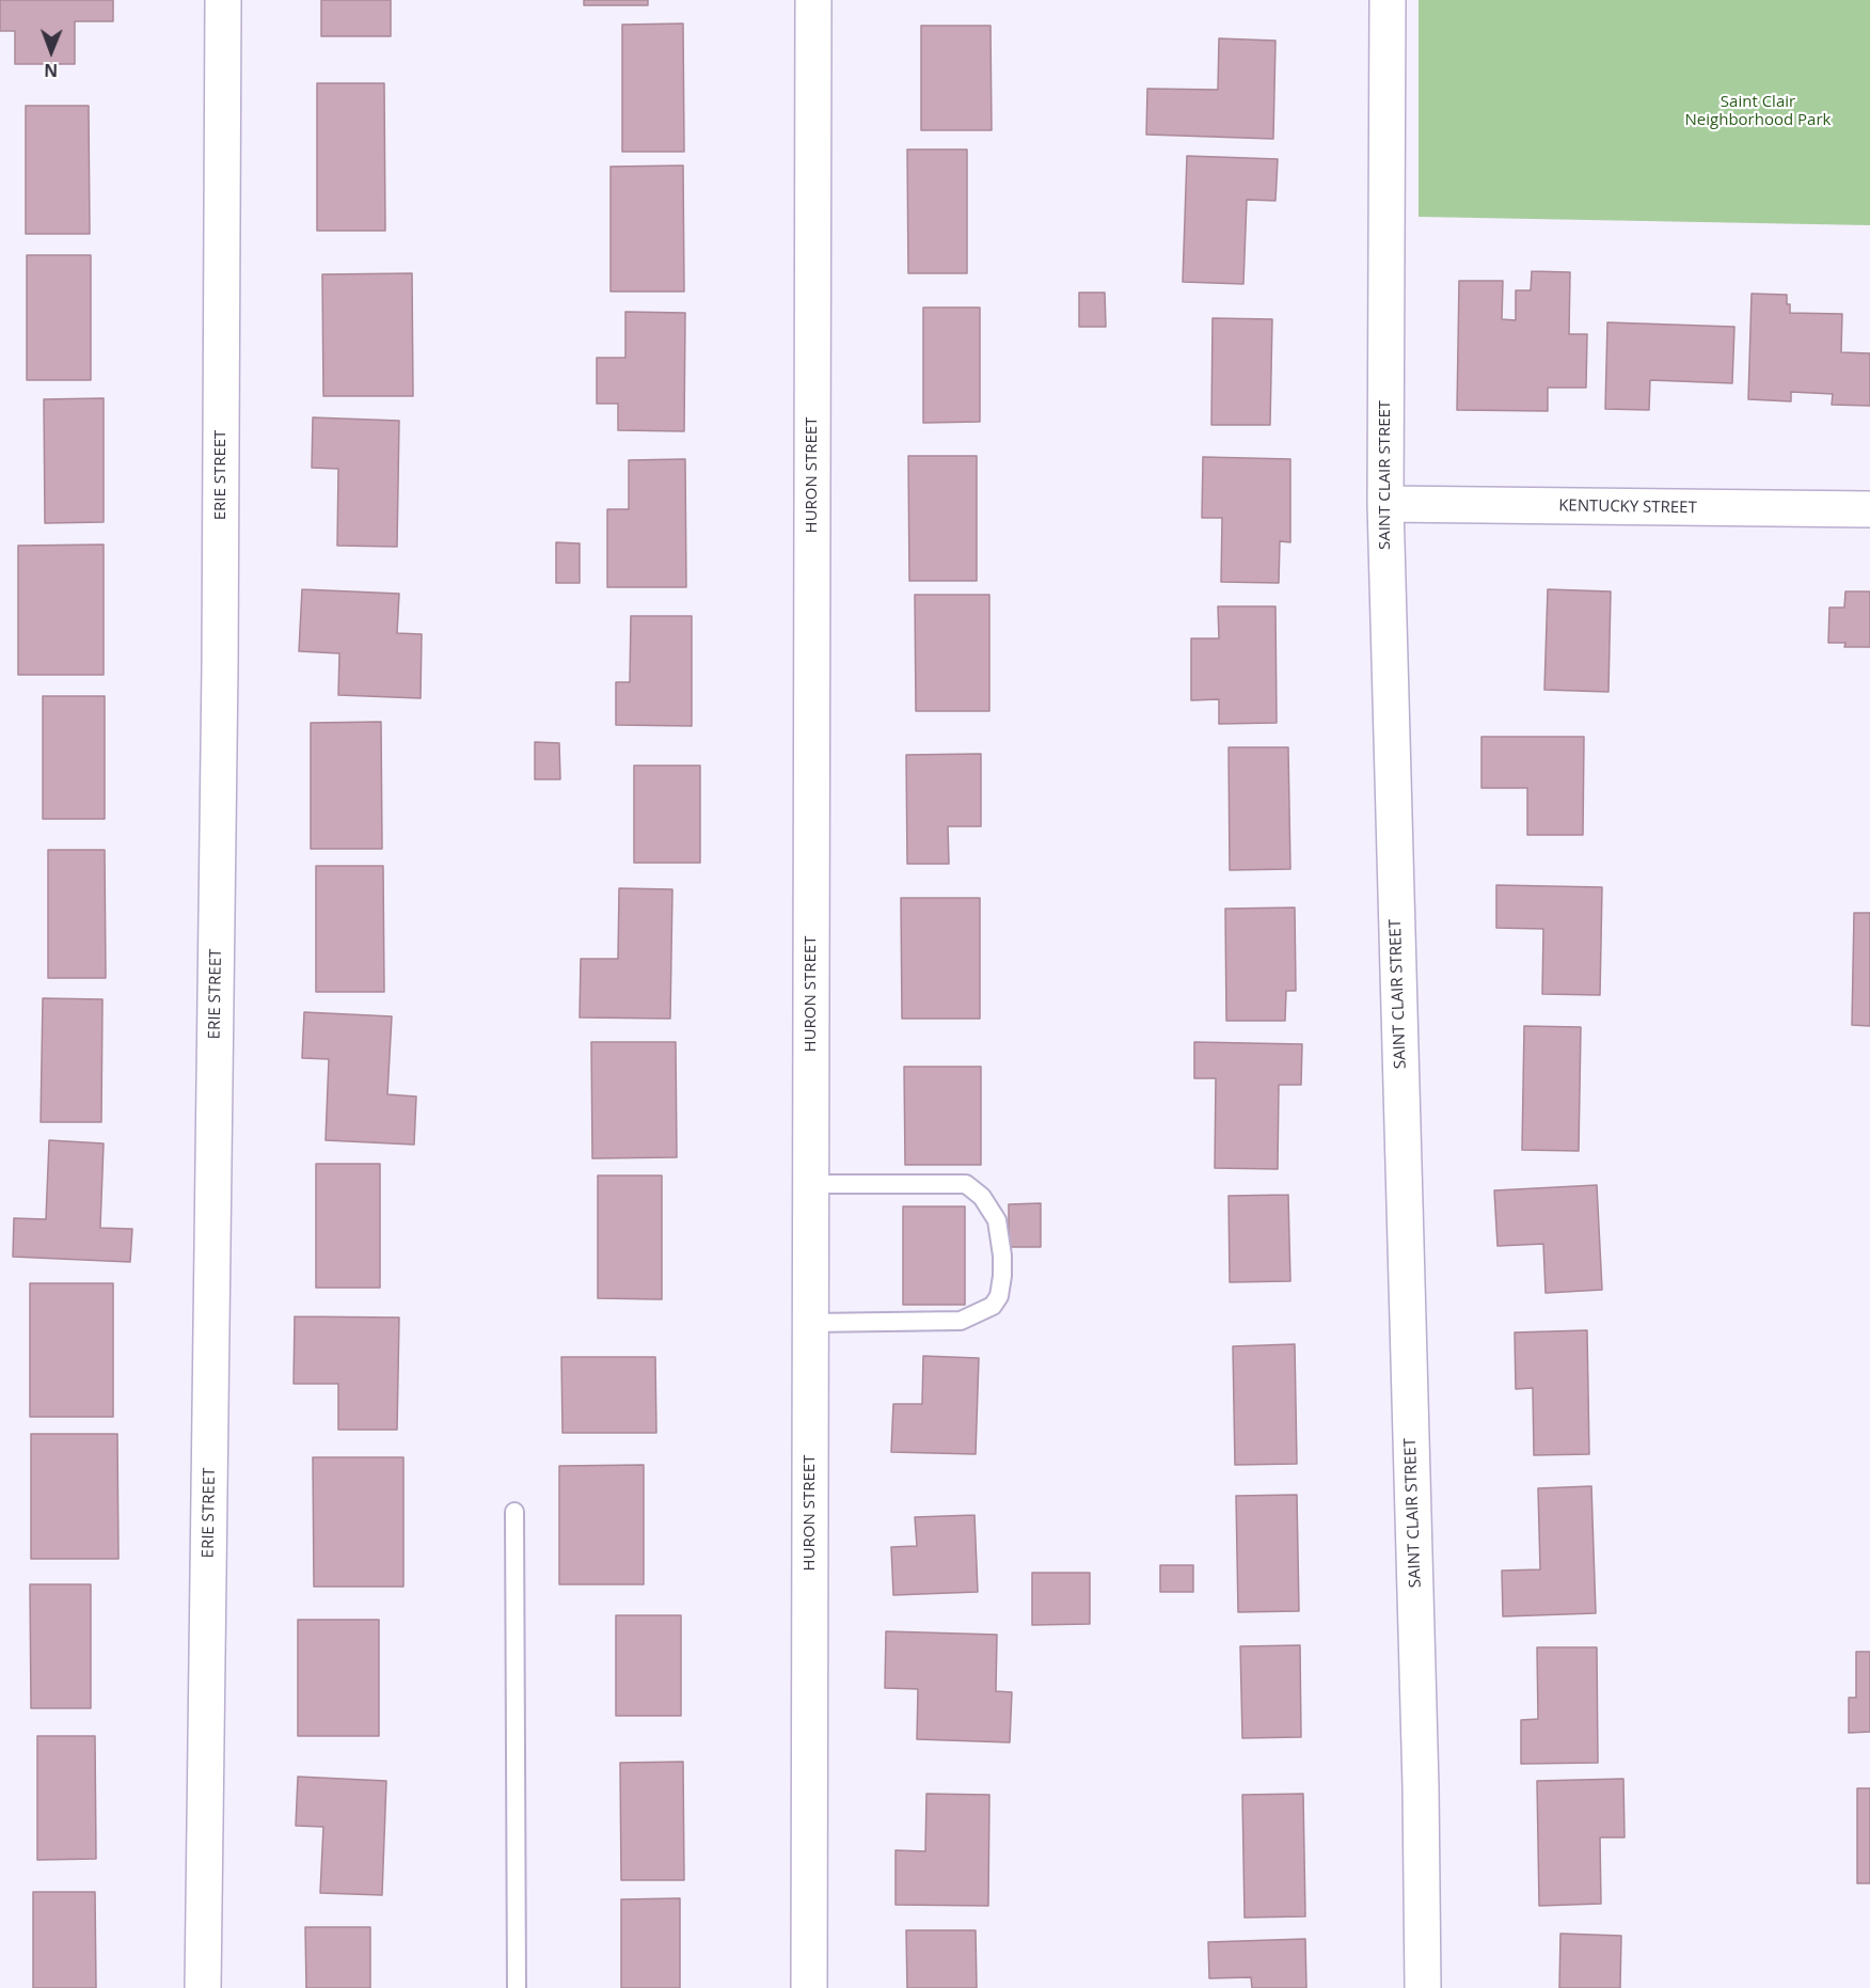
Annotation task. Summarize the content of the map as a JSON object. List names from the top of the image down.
{
  "streets": {
    "street": [
      "ERIE STREET",
      "HURON STREET",
      "SAINT CLAIR STREET",
      "KENTUCKY STREET"
    ]
  },
  "crossings": [
    ["SAINT CLAIR STREET", "KENTUCKY STREET"]
  ],
  "parks": ["Saint Clair Neighborhood Park"],
  "north": "bottom"
}
